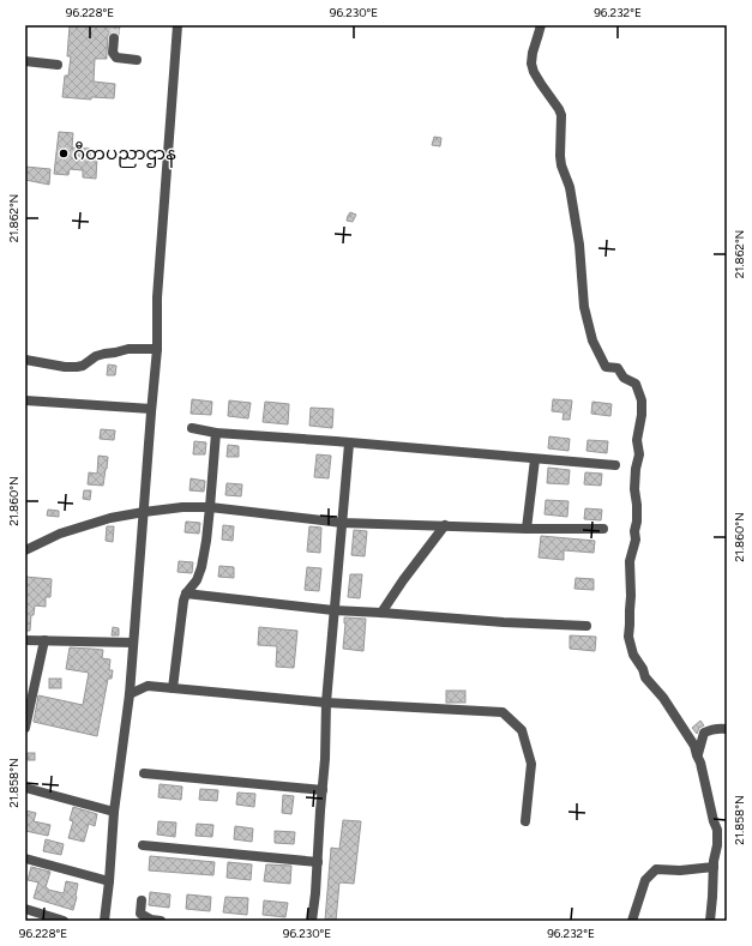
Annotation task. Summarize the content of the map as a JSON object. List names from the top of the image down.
{
  "places": ["ဂီတပညာဌာန"],
  "coordinates": [
    "96.228°E",
    "96.230°E",
    "96.232°E",
    "21.862°N",
    "21.860°N",
    "21.858°N"
  ]
}
